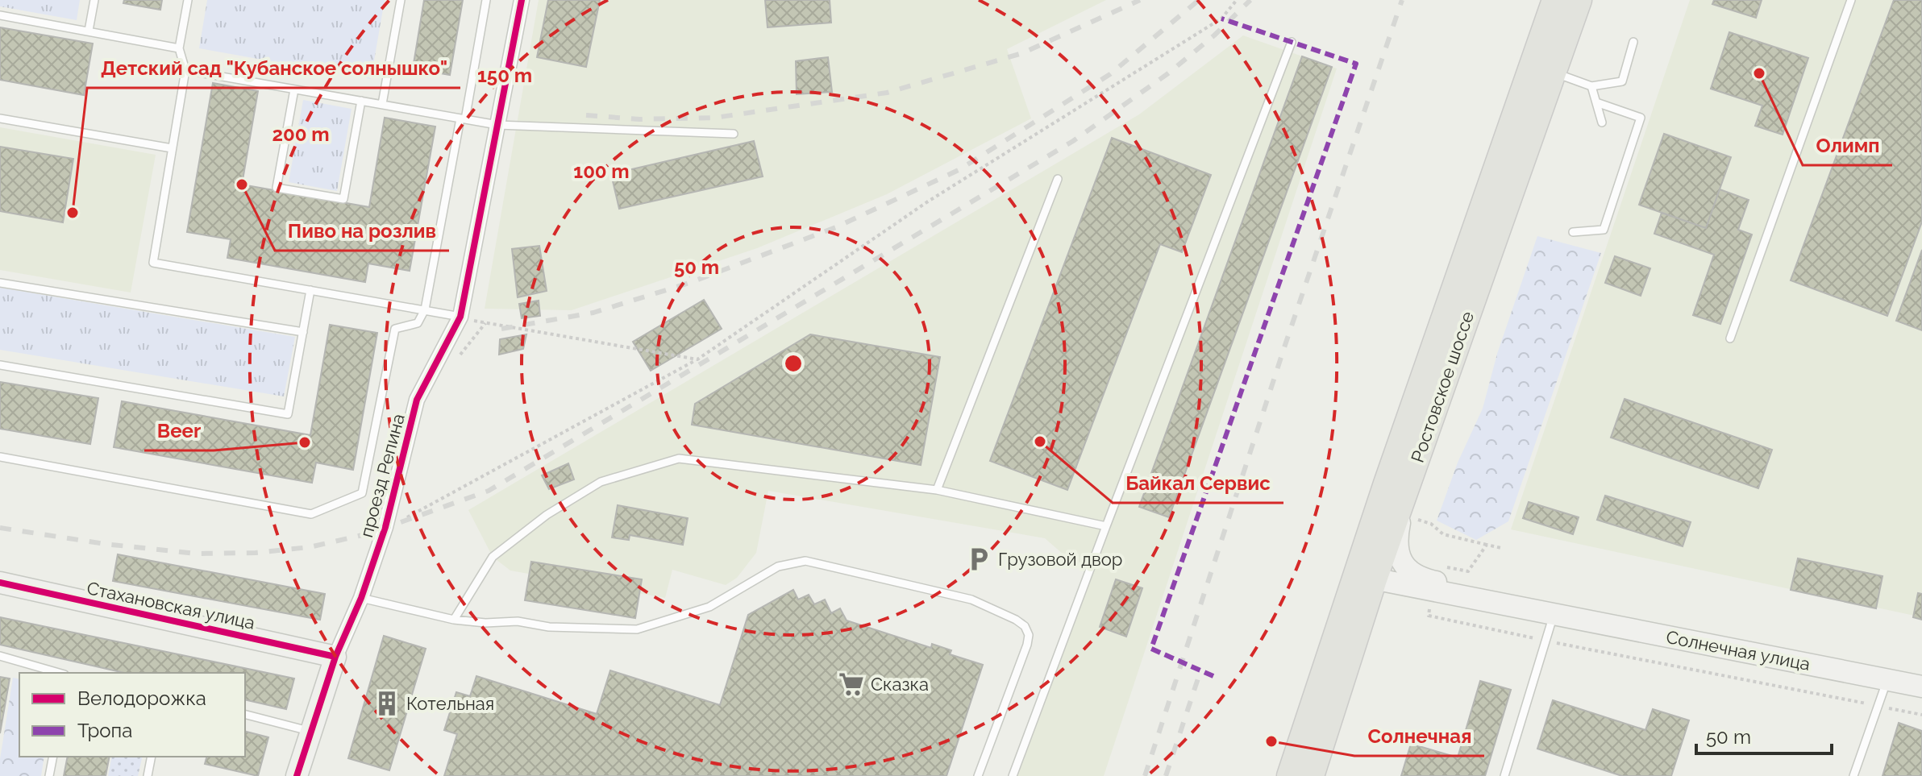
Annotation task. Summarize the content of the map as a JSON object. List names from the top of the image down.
{
  "streets": {
    "main road": ["Ростовское шоссе", "Стахановская улица", "Солнечная улица"],
    "street": ["проезд Репина"]
  },
  "crossings": [
    ["Ростовское шоссе", "Солнечная улица"],
    ["проезд Репина", "Стахановская улица"]
  ],
  "places": {
    "other": [
      "Олимп",
      "Пиво на розлив",
      "Детский сад \"Кубанское солнышко\"",
      "Байкал Сервис",
      "Beer",
      "Солнечная"
    ],
    "parking": ["Грузовой двор"],
    "supermarket": ["Сказка"],
    "building": ["Котельная"]
  },
  "legend": ["Велодорожка", "Тропа"],
  "scale_bar": "50 m",
  "rings": [
    "150 m",
    "200 m",
    "100 m",
    "50 m"
  ]
}
